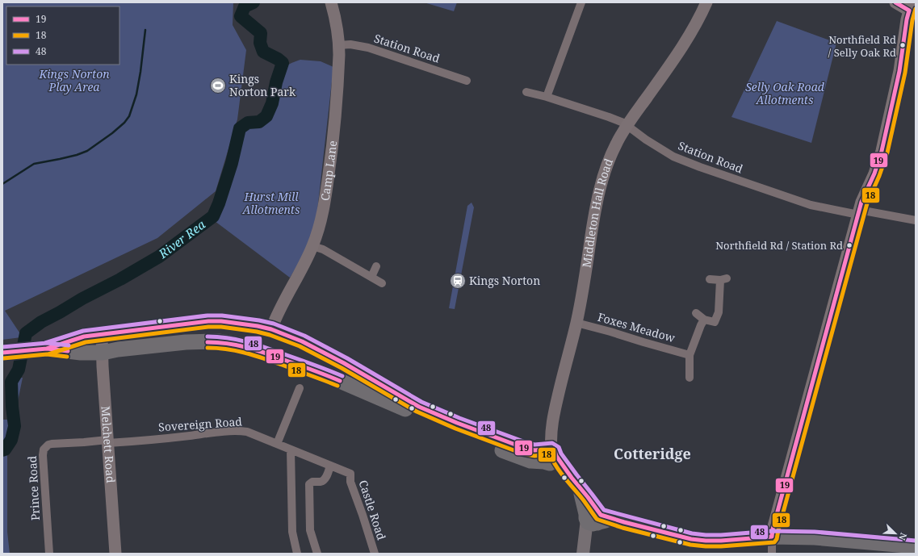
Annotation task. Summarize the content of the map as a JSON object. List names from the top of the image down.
{
  "streets": {
    "street": [
      "Station Road",
      "Camp Lane",
      "Middleton Hall Road",
      "Foxes Meadow",
      "Sovereign Road",
      "Melchett Road",
      "Prince Road",
      "Castle Road"
    ]
  },
  "crossings": [
    ["Station Road", "Camp Lane"],
    ["Station Road", "Middleton Hall Road"],
    ["Middleton Hall Road", "Foxes Meadow"],
    ["Sovereign Road", "Melchett Road"],
    ["Sovereign Road", "Prince Road"],
    ["Sovereign Road", "Castle Road"],
    ["Melchett Road", "Prince Road"]
  ],
  "districts": ["Cotteridge"],
  "water": ["River Rea"],
  "parks": ["Kings Norton Play Area", "Selly Oak Road Allotments", "Hurst Mill Allotments"],
  "places": {
    "other": ["Northfield Rd / Selly Oak Rd", "Northfield Rd / Station Rd"],
    "sports": ["Kings Norton Park"],
    "station": ["Kings Norton"]
  },
  "lines": ["transit line 19", "transit line 18", "transit line 48"],
  "legend": ["19", "18", "48"],
  "north": "bottom right"
}
